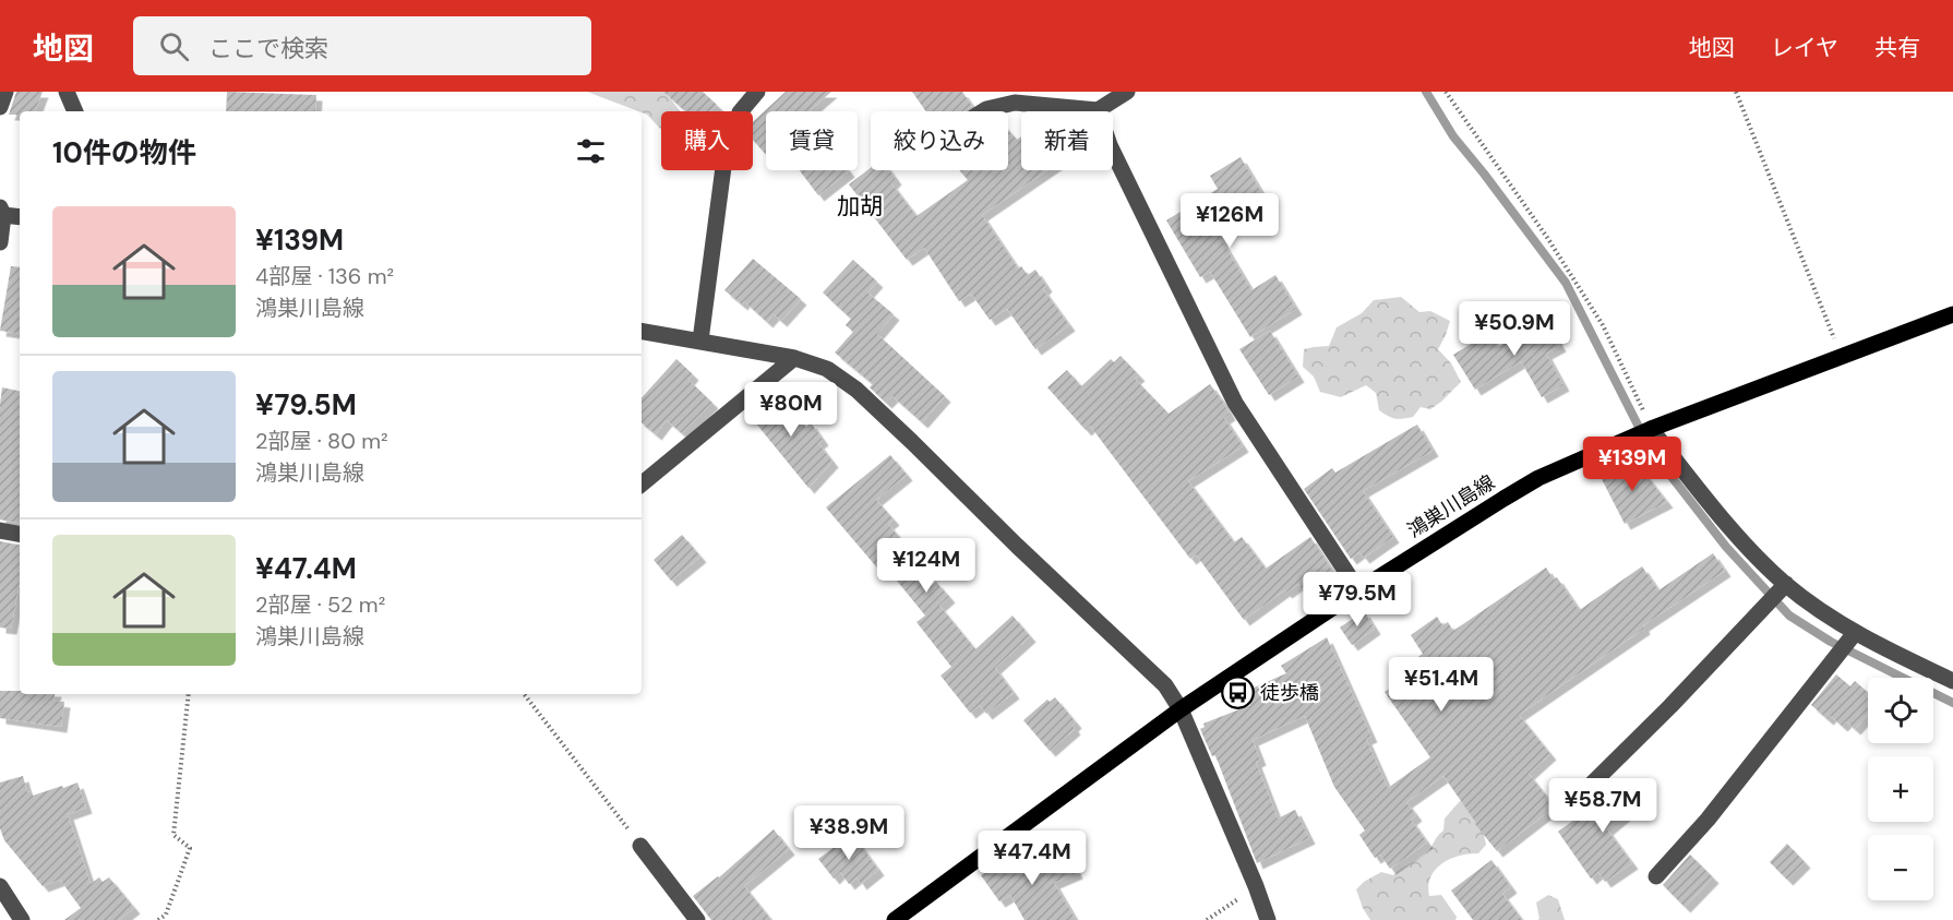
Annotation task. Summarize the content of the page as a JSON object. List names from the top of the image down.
{
  "streets": {
    "main road": ["鴻巣川島線"]
  },
  "districts": ["加胡"],
  "places": {
    "bus stop": ["徒歩橋"]
  },
  "page": {
    "header": "地図",
    "search": "ここで検索",
    "nav": ["地図", "レイヤ", "共有"],
    "chip": [
      "購入",
      "賃貸",
      "絞り込み",
      "新着"
    ],
    "heading": "10件の物件",
    "list": [
      {
        "name": "¥139M",
        "note": "4部屋 · 136 m² · 鴻巣川島線"
      },
      {
        "name": "¥79.5M",
        "note": "2部屋 · 80 m² · 鴻巣川島線"
      },
      {
        "name": "¥47.4M",
        "note": "2部屋 · 52 m² · 鴻巣川島線"
      }
    ],
    "price": [
      "¥126M",
      "¥50.9M",
      "¥80M",
      "¥139M",
      "¥124M",
      "¥79.5M",
      "¥51.4M",
      "¥58.7M",
      "¥38.9M",
      "¥47.4M"
    ],
    "map_buttons": ["+", "−"]
  }
}
